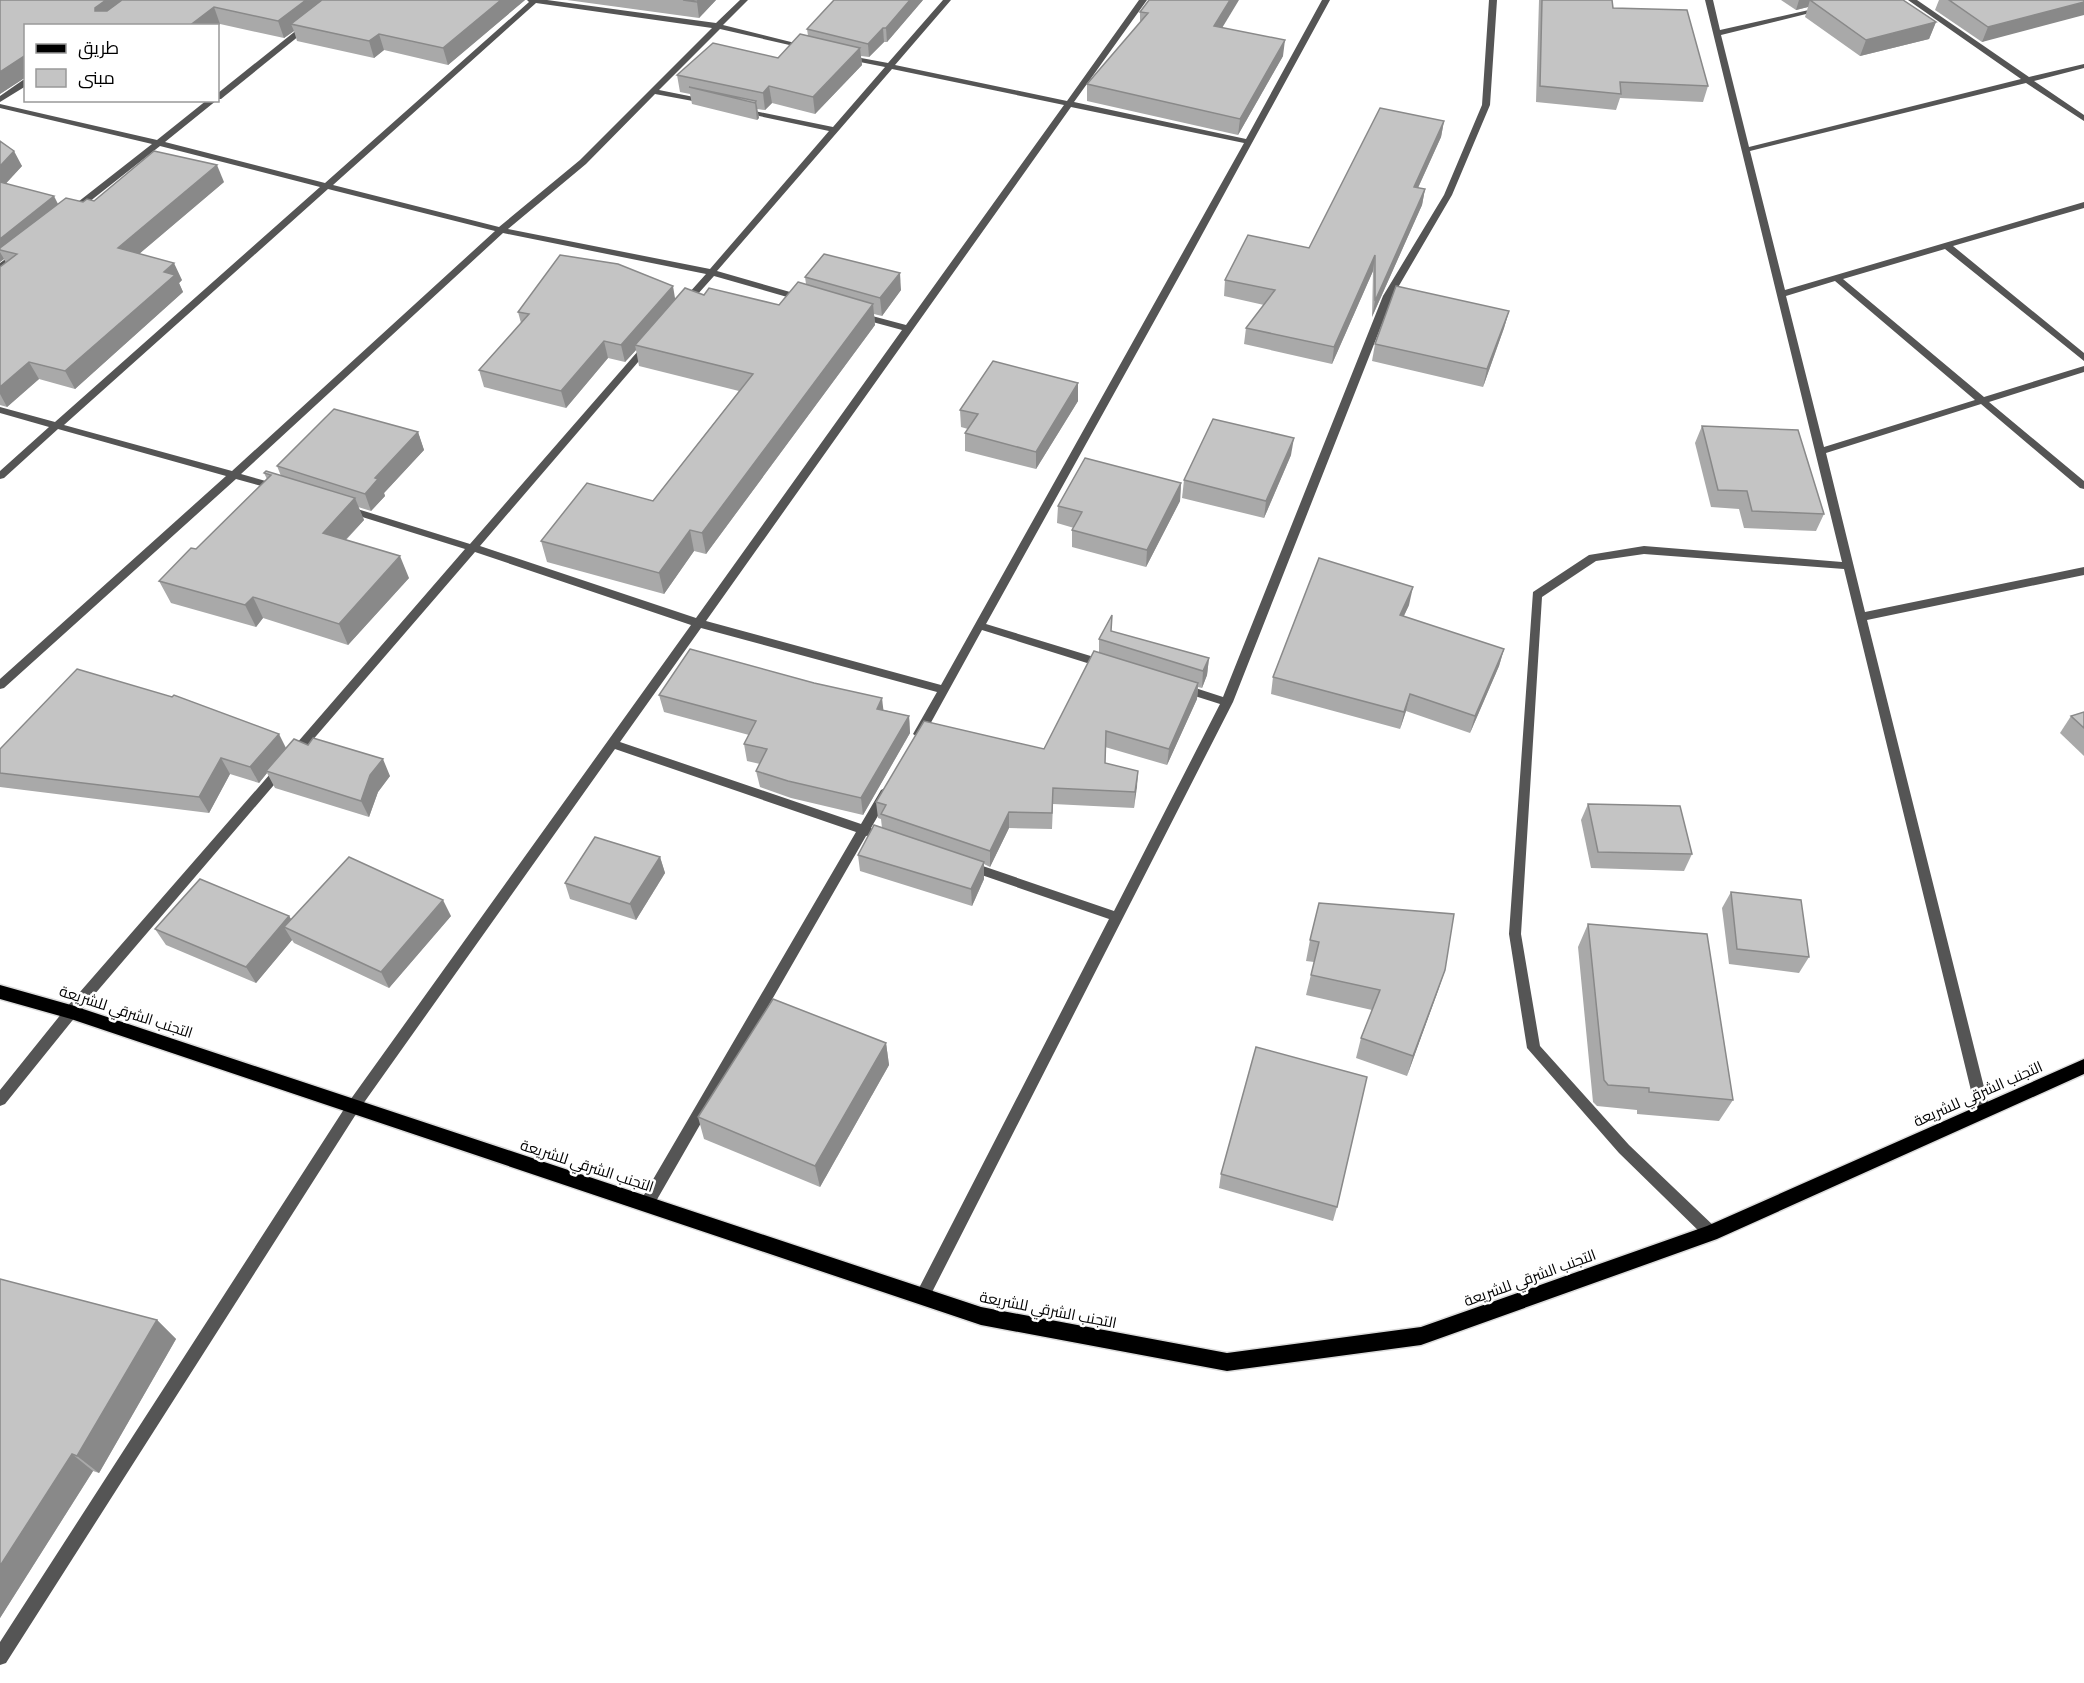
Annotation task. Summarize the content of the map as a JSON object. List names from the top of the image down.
{
  "streets": {
    "main road": ["التجنب الشرقي للشريعة"]
  },
  "legend": ["طريق", "مبنى"]
}
